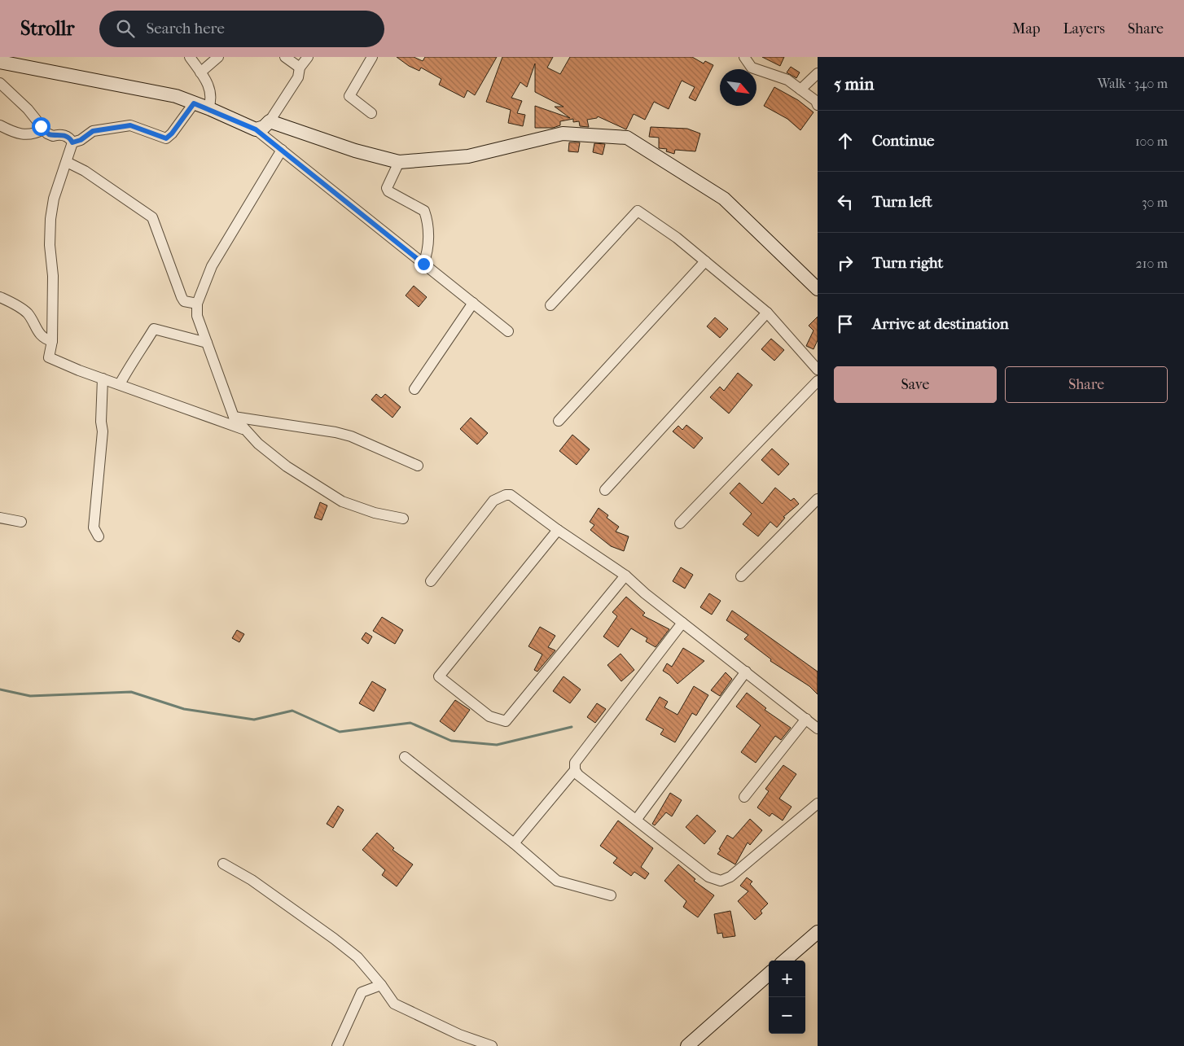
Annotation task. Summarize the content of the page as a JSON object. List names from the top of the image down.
{
  "north": "bottom right",
  "page": {
    "header": "Strollr",
    "search": "Search here",
    "nav": ["Map", "Layers", "Share"],
    "heading": ["5 min", "Walk · 340 m"],
    "list": [
      ["Continue", "100 m"],
      ["Turn left", "30 m"],
      ["Turn right", "210 m"],
      "Arrive at destination"
    ],
    "buttons": ["Save", "Share"],
    "map_buttons": ["+", "−"]
  }
}
